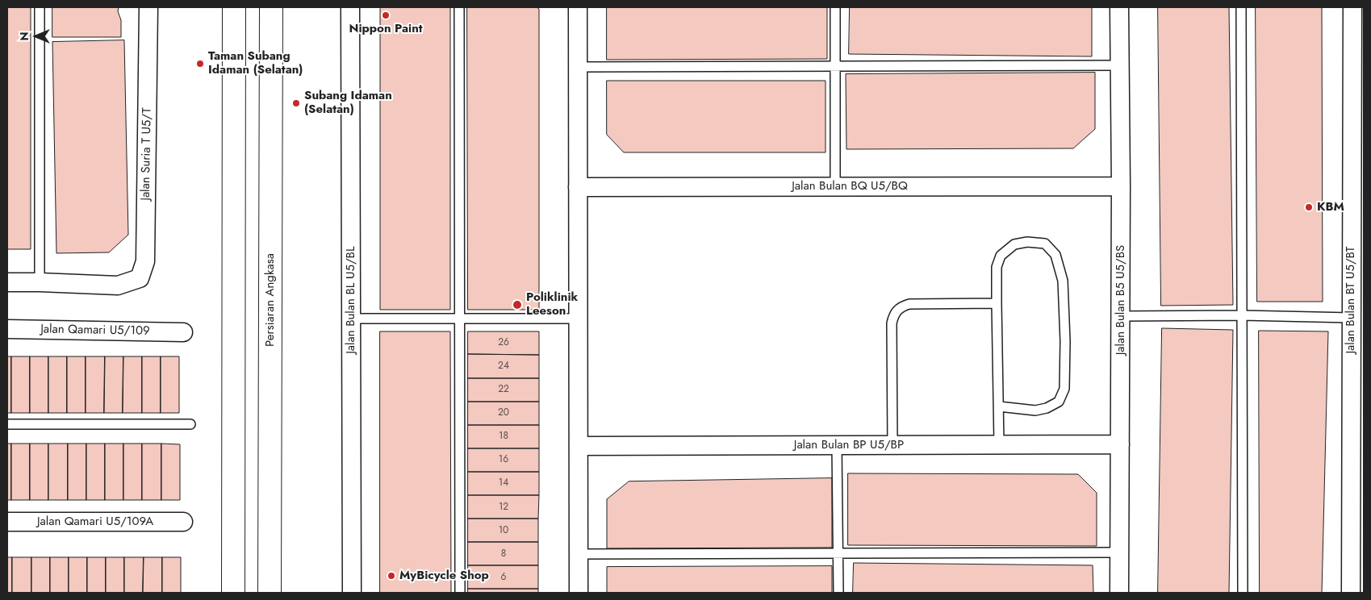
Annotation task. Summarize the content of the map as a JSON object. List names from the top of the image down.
{
  "streets": {
    "street": [
      "Jalan Suria T U5/T",
      "Jalan Bulan BQ U5/BQ",
      "Persiaran Angkasa",
      "Jalan Bulan BL U5/BL",
      "Jalan Bulan B5 U5/BS",
      "Jalan Bulan BT U5/BT",
      "Jalan Qamari U5/109",
      "Jalan Bulan BP U5/BP",
      "Jalan Qamari U5/109A"
    ]
  },
  "crossings": [
    ["Jalan Bulan BQ U5/BQ", "Jalan Bulan B5 U5/BS"],
    ["Jalan Bulan B5 U5/BS", "Jalan Bulan BP U5/BP"]
  ],
  "places": [
    "Nippon Paint",
    "Taman Subang Idaman (Selatan)",
    "Subang Idaman (Selatan)",
    "KBM",
    "Poliklinik Leeson",
    "MyBicycle Shop"
  ],
  "house_numbers": [
    "26",
    "24",
    "22",
    "20",
    "18",
    "16",
    "14",
    "12",
    "10",
    "8",
    "6"
  ],
  "north": "left"
}
